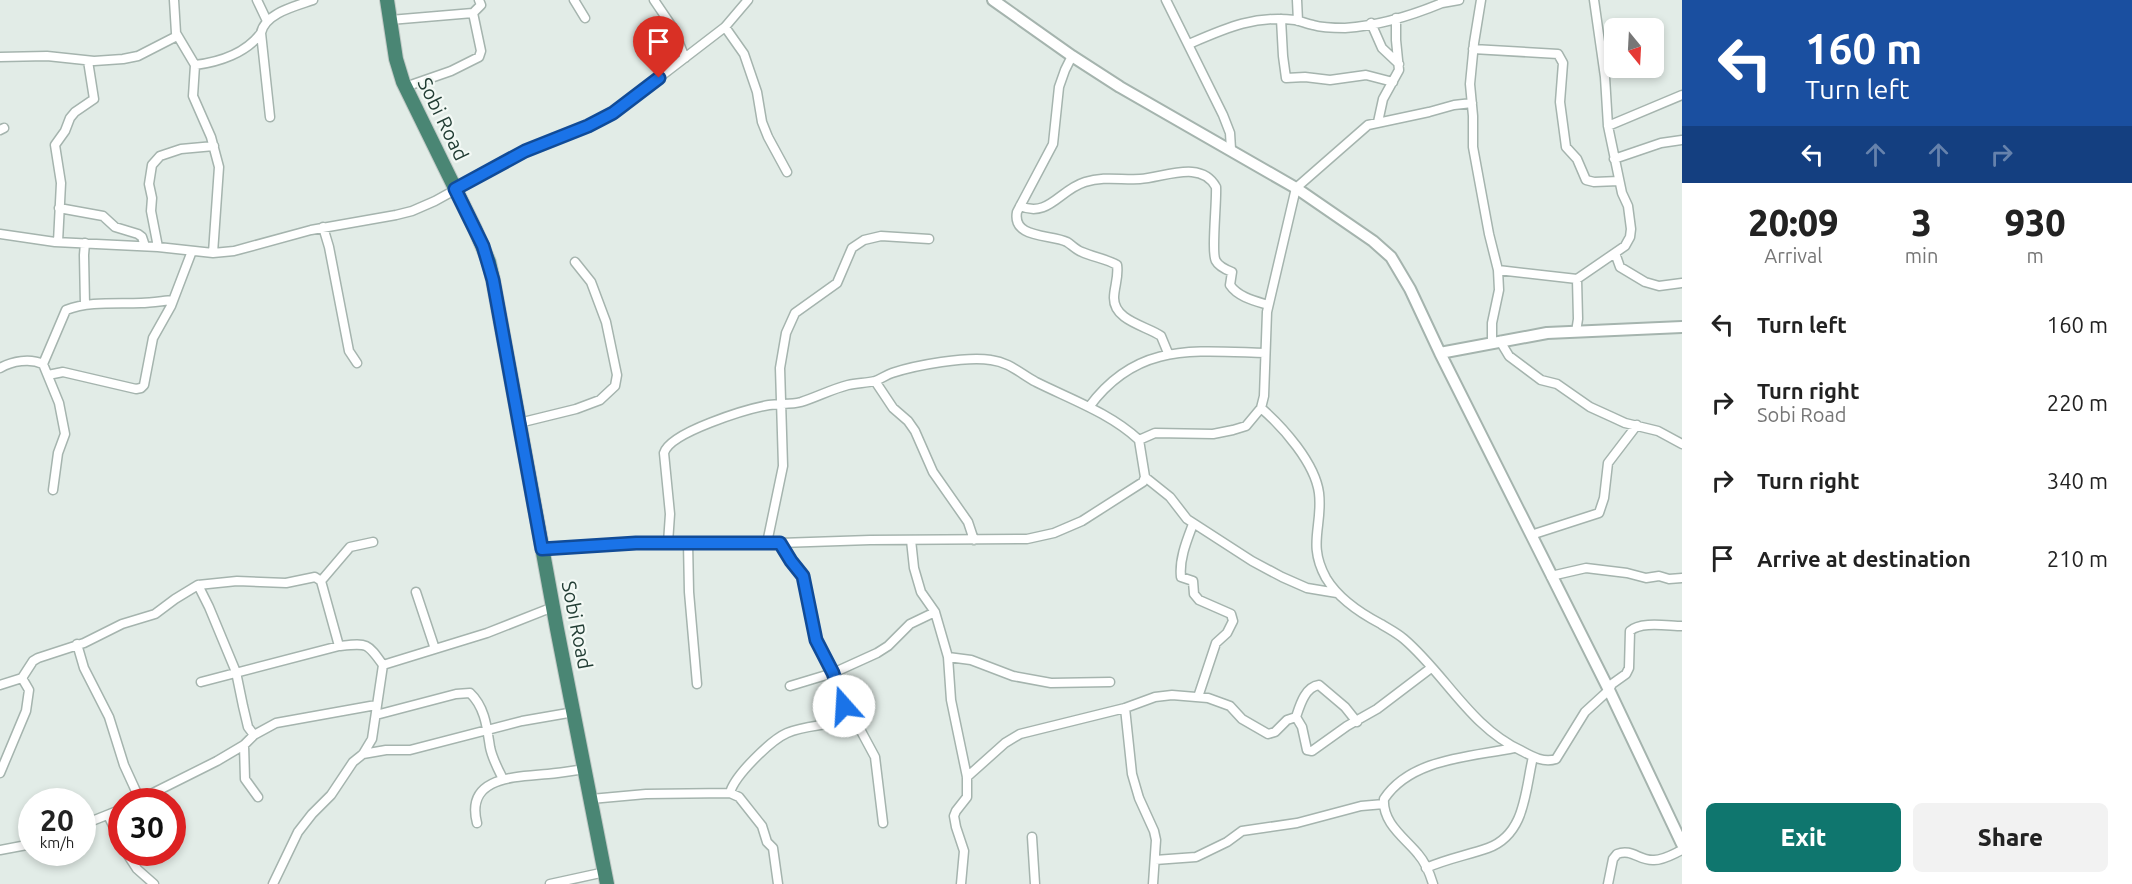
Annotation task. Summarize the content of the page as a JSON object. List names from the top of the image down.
{
  "streets": {
    "highway": ["Sobi Road"]
  },
  "north": "bottom",
  "page": {
    "turn": ["160 m", "Turn left"],
    "eta": [
      "20:09",
      "Arrival",
      "3",
      "min",
      "930",
      "m"
    ],
    "list": [
      {
        "name": "Turn left",
        "value": "160 m"
      },
      {
        "name": "Turn right",
        "note": "Sobi Road",
        "value": "220 m"
      },
      {
        "name": "Turn right",
        "value": "340 m"
      },
      {
        "name": "Arrive at destination",
        "value": "210 m"
      }
    ],
    "speed": "20 km/h",
    "limit": "30",
    "buttons": ["Exit", "Share"]
  }
}
